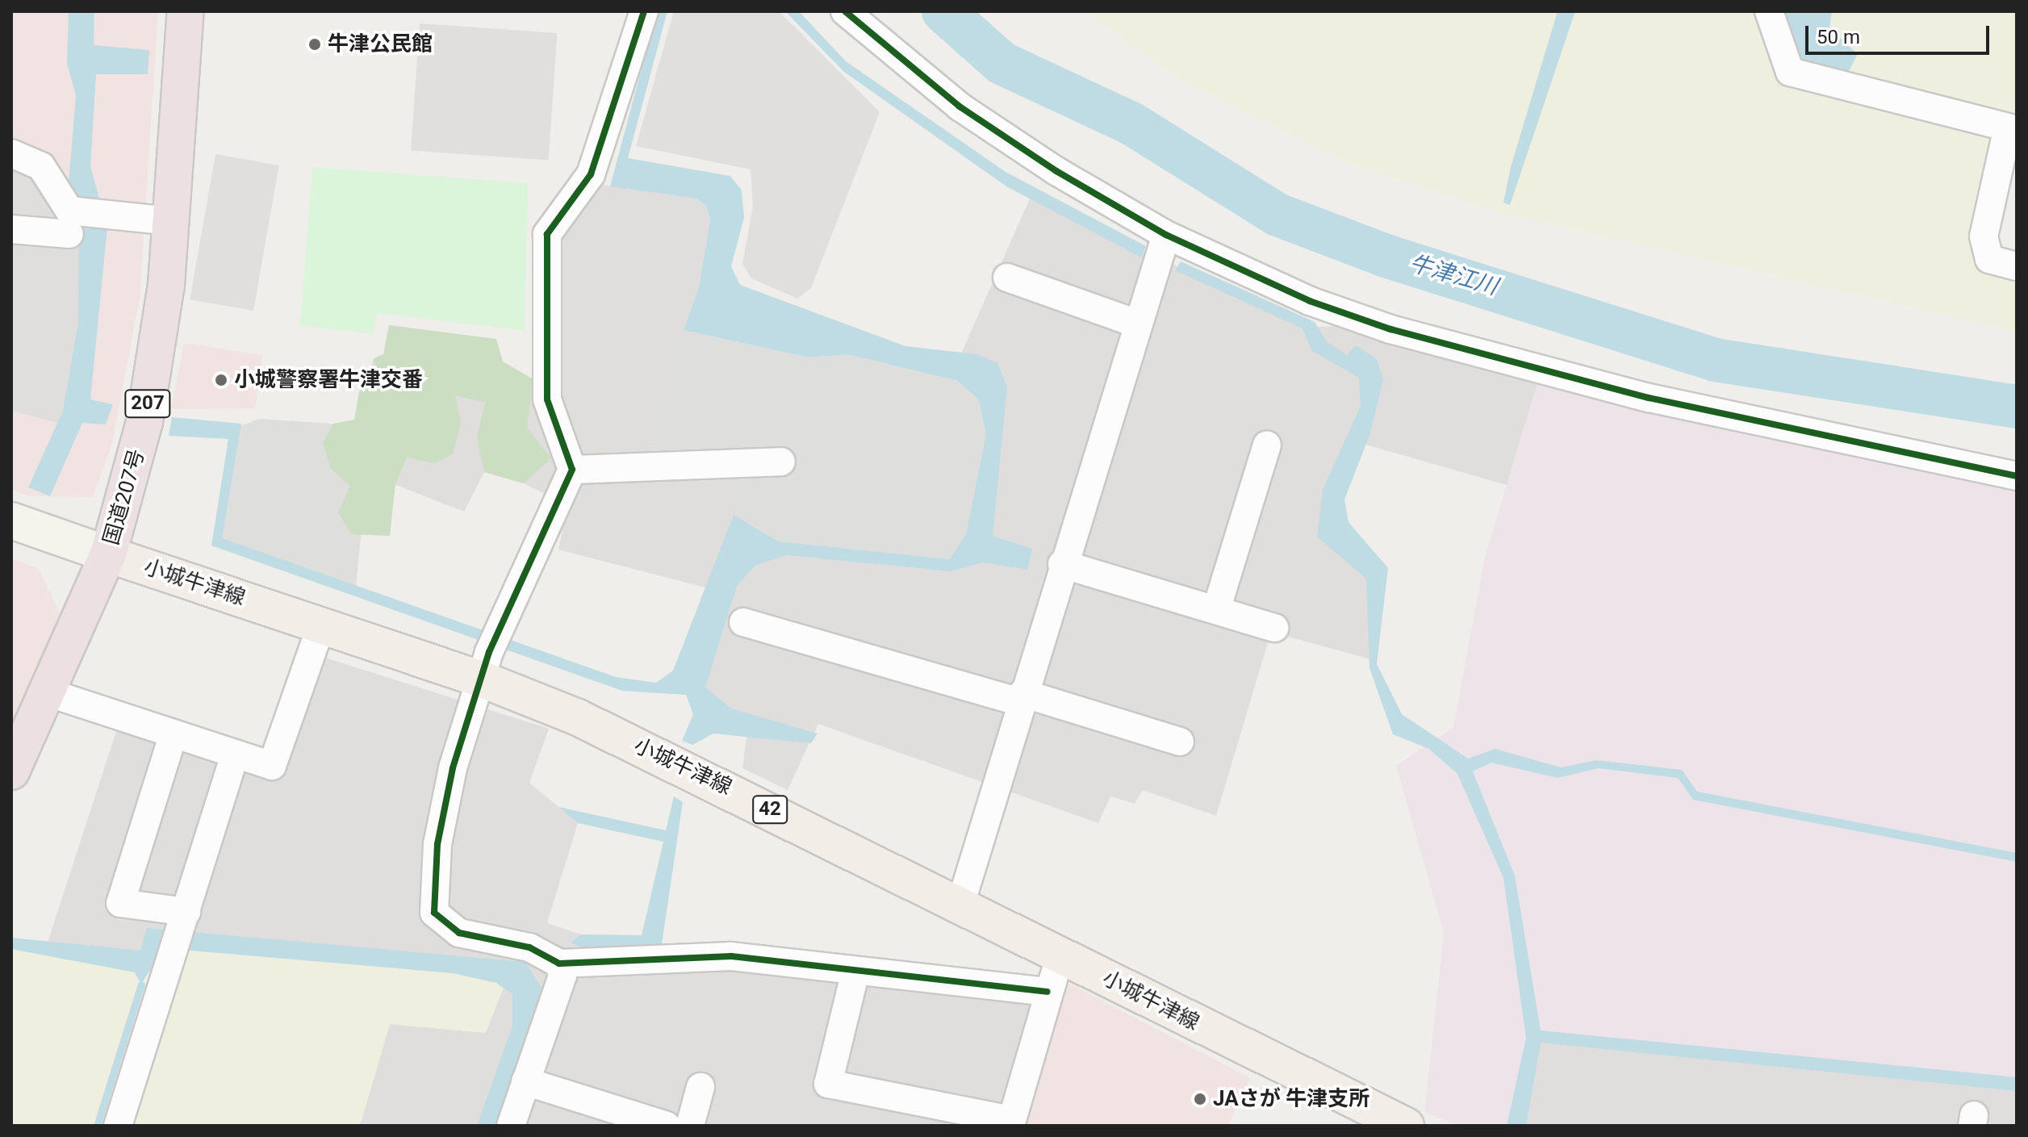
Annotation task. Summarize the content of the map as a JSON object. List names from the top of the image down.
{
  "streets": {
    "highway": ["207", "国道207号"],
    "main road": ["小城牛津線", "42"]
  },
  "crossings": [
    ["国道207号", "小城牛津線"]
  ],
  "water": ["牛津江川"],
  "places": ["牛津公民館", "小城警察署牛津交番", "JAさが 牛津支所"],
  "scale_bar": "50 m"
}
